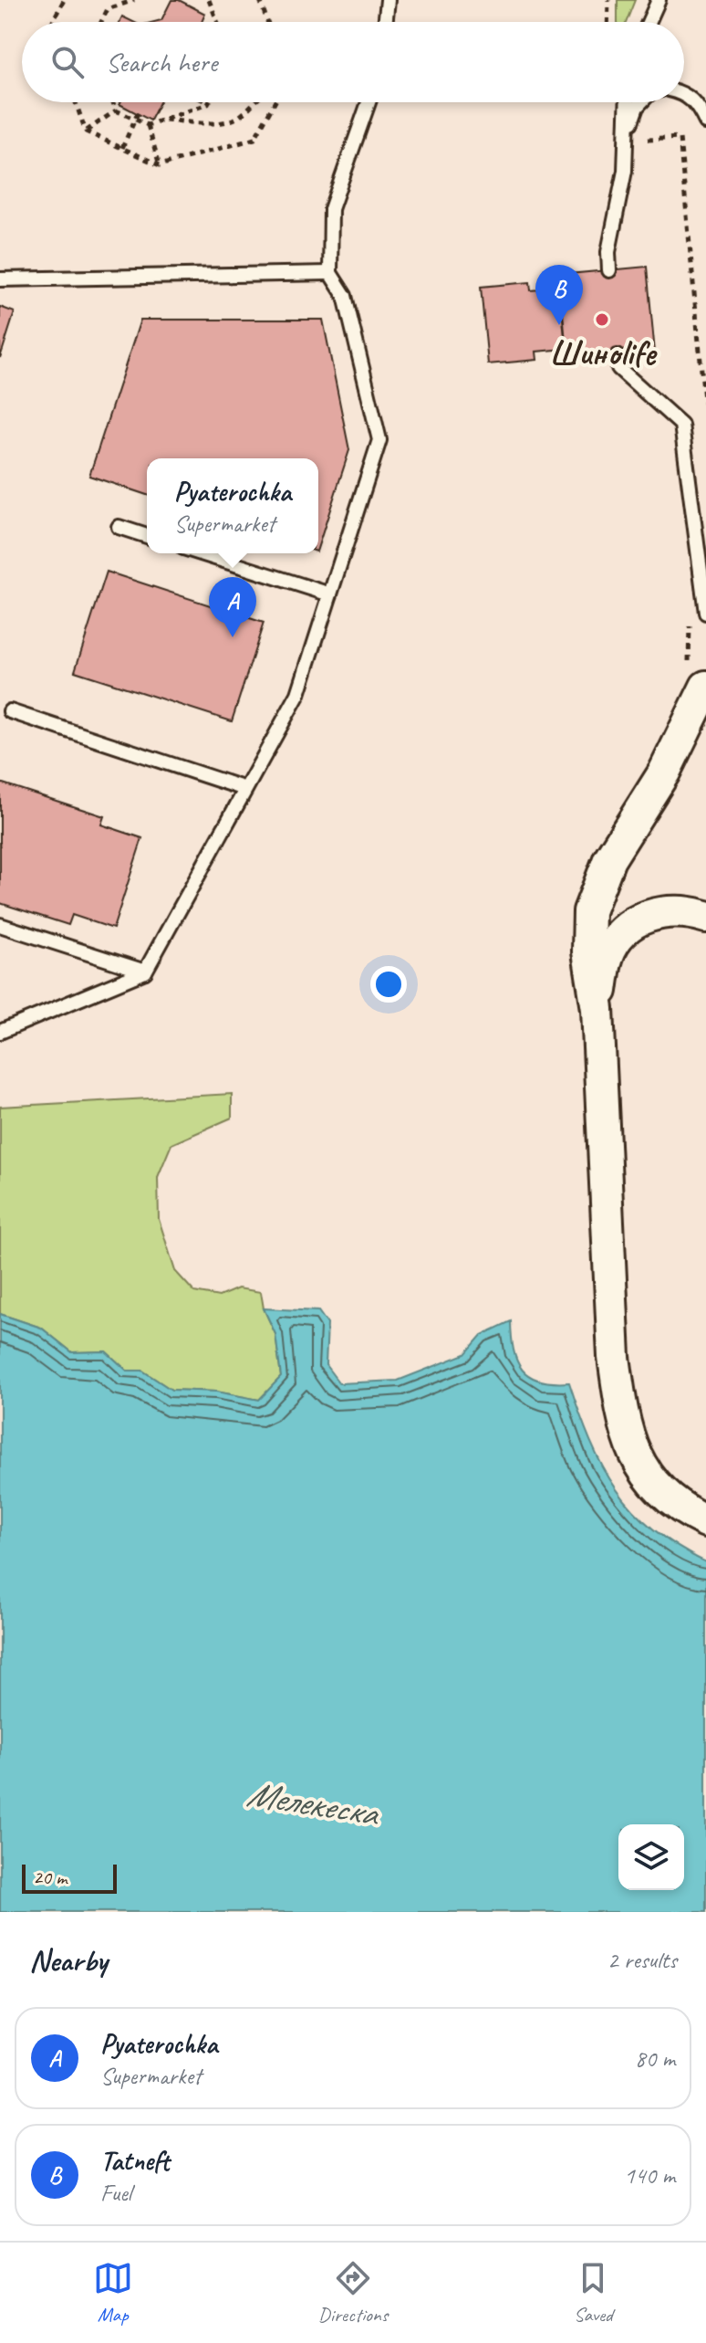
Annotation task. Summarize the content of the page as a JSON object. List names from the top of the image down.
{
  "water": ["Мелекеска"],
  "places": ["Шиноlife"],
  "scale_bar": "20 m",
  "page": {
    "search": "Search here",
    "pins": ["B", "A"],
    "popup": ["Pyaterochka", "Supermarket"],
    "scale": "20 m",
    "heading": ["Nearby", "2 results"],
    "list": [
      {
        "mark": "A",
        "name": "Pyaterochka",
        "note": "Supermarket",
        "value": "80 m"
      },
      {
        "mark": "B",
        "name": "Tatneft",
        "note": "Fuel",
        "value": "140 m"
      }
    ],
    "nav": ["Map", "Directions", "Saved"]
  }
}
